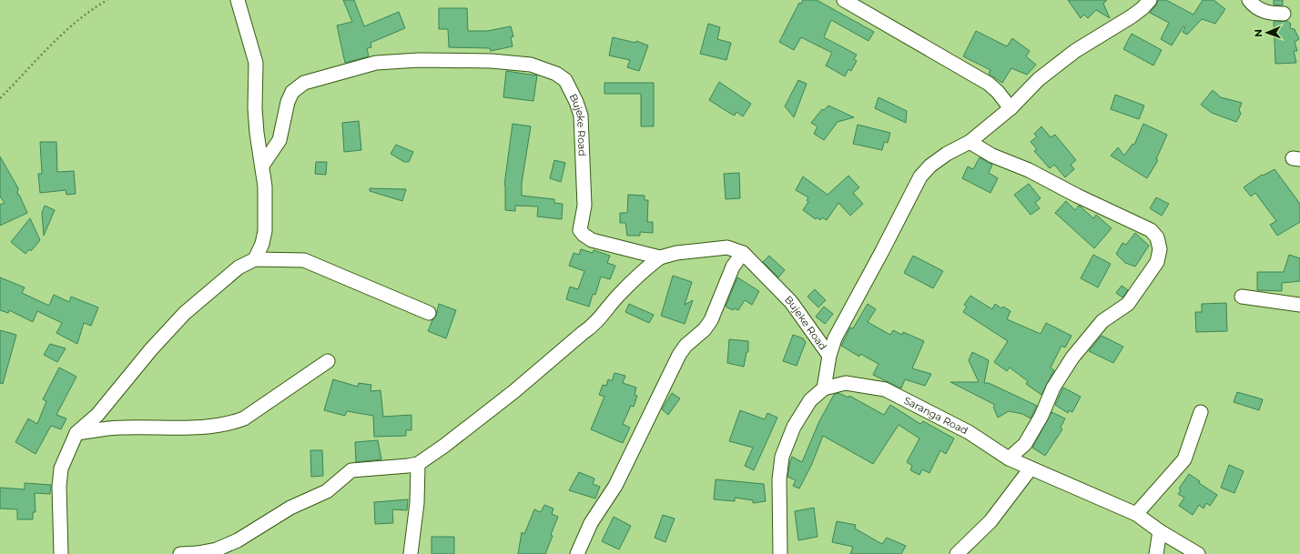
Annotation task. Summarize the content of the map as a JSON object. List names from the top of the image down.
{
  "streets": {
    "street": ["Bujeke Road", "Saranga Road"]
  },
  "north": "left"
}
